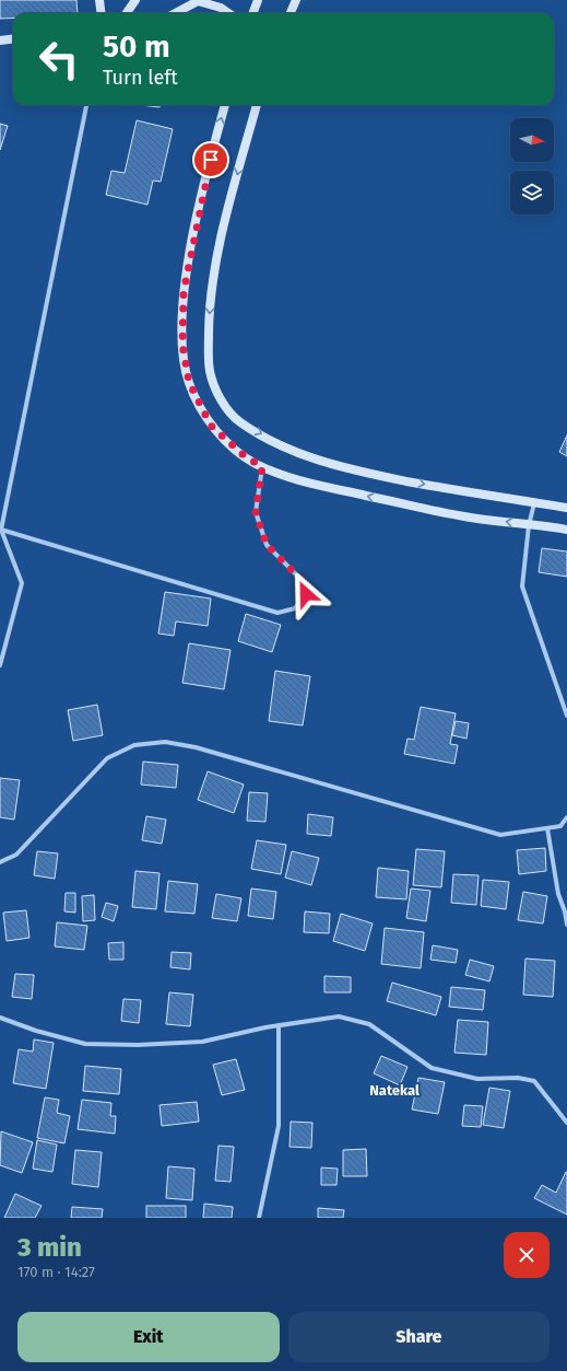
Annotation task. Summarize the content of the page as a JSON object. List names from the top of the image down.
{
  "districts": ["Natekal"],
  "north": "right",
  "page": {
    "turn": ["50 m", "Turn left"],
    "heading": ["3 min", "170 m · 14:27"],
    "buttons": ["Exit", "Share"]
  }
}
